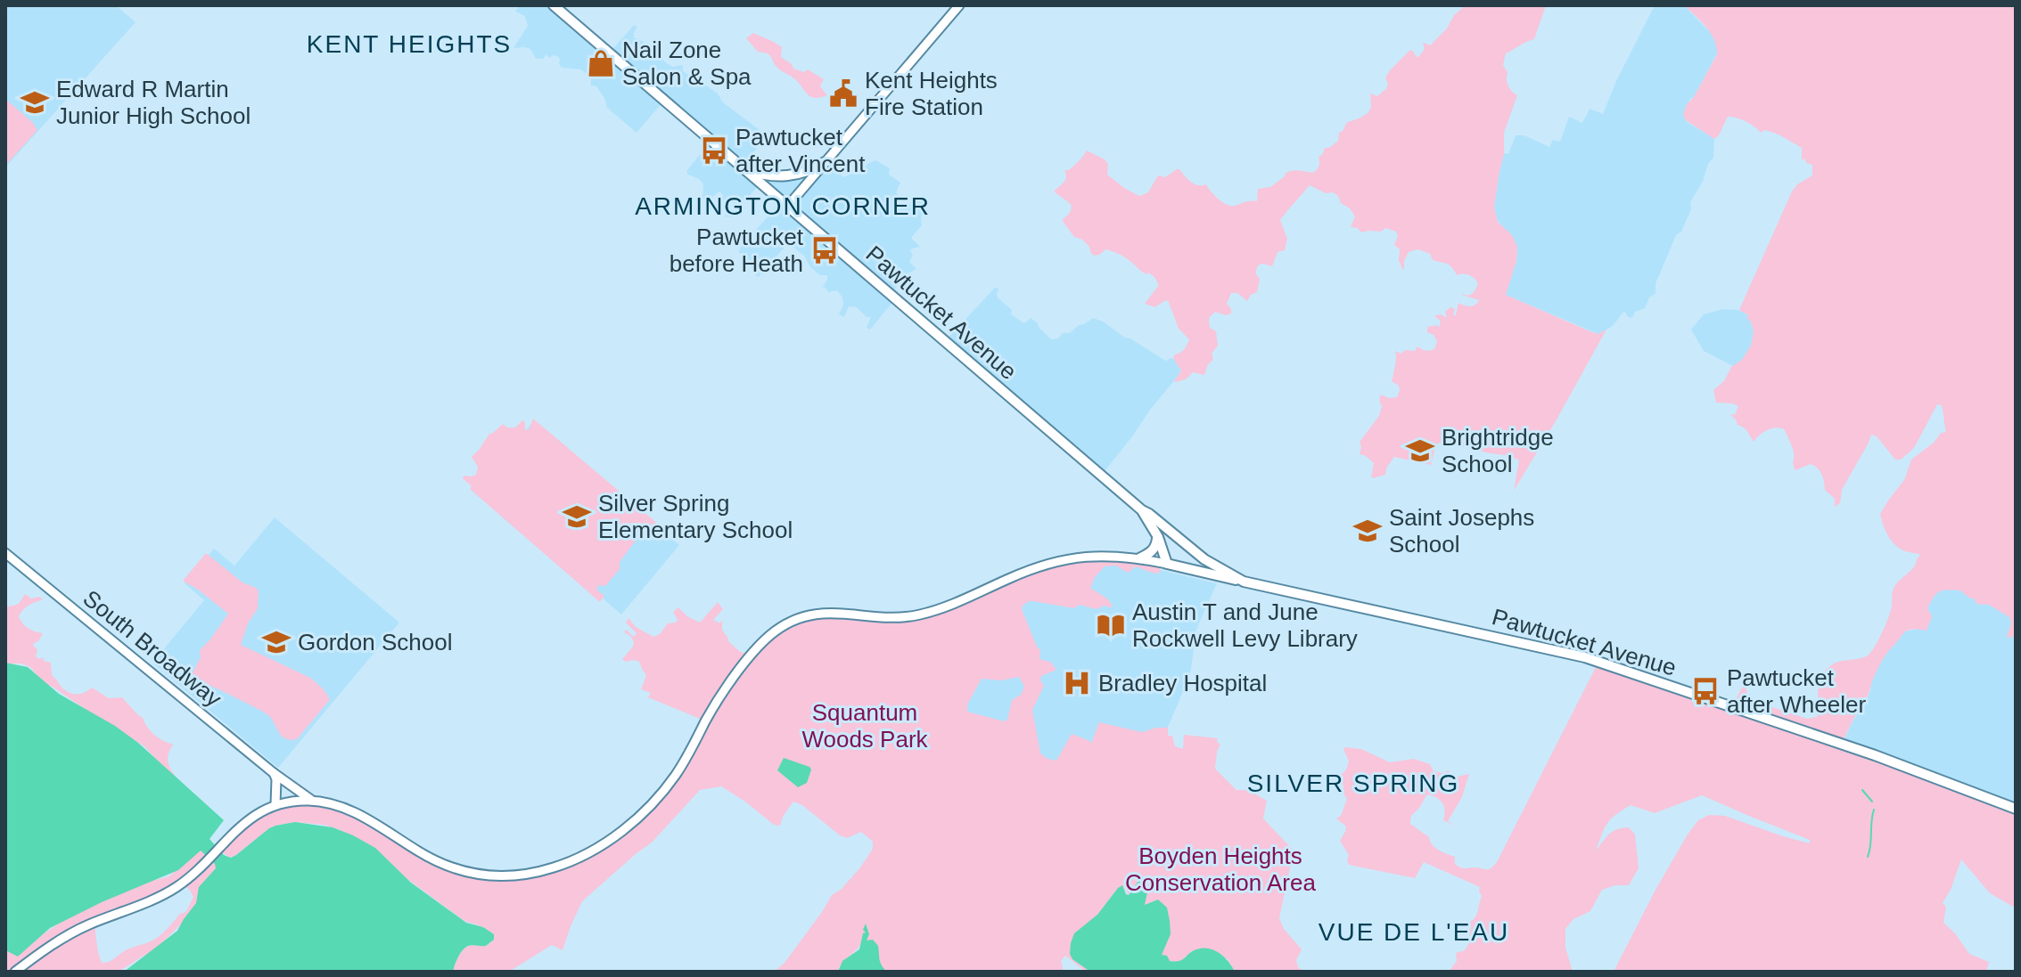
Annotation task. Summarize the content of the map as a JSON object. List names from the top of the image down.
{
  "streets": {
    "main road": ["Pawtucket Avenue", "South Broadway"]
  },
  "districts": [
    "KENT HEIGHTS",
    "ARMINGTON CORNER",
    "SILVER SPRING",
    "VUE DE L'EAU"
  ],
  "parks": ["Squantum Woods Park", "Boyden Heights Conservation Area"],
  "places": {
    "shop": ["Nail Zone Salon & Spa"],
    "public building": ["Kent Heights Fire Station"],
    "school or university": [
      "Edward R Martin Junior High School",
      "Brightridge School",
      "Silver Spring Elementary School",
      "Saint Josephs School",
      "Gordon School"
    ],
    "bus stop": ["Pawtucket after Vincent", "Pawtucket before Heath", "Pawtucket after Wheeler"],
    "library": ["Austin T and June Rockwell Levy Library"],
    "hospital": ["Bradley Hospital"]
  }
}
